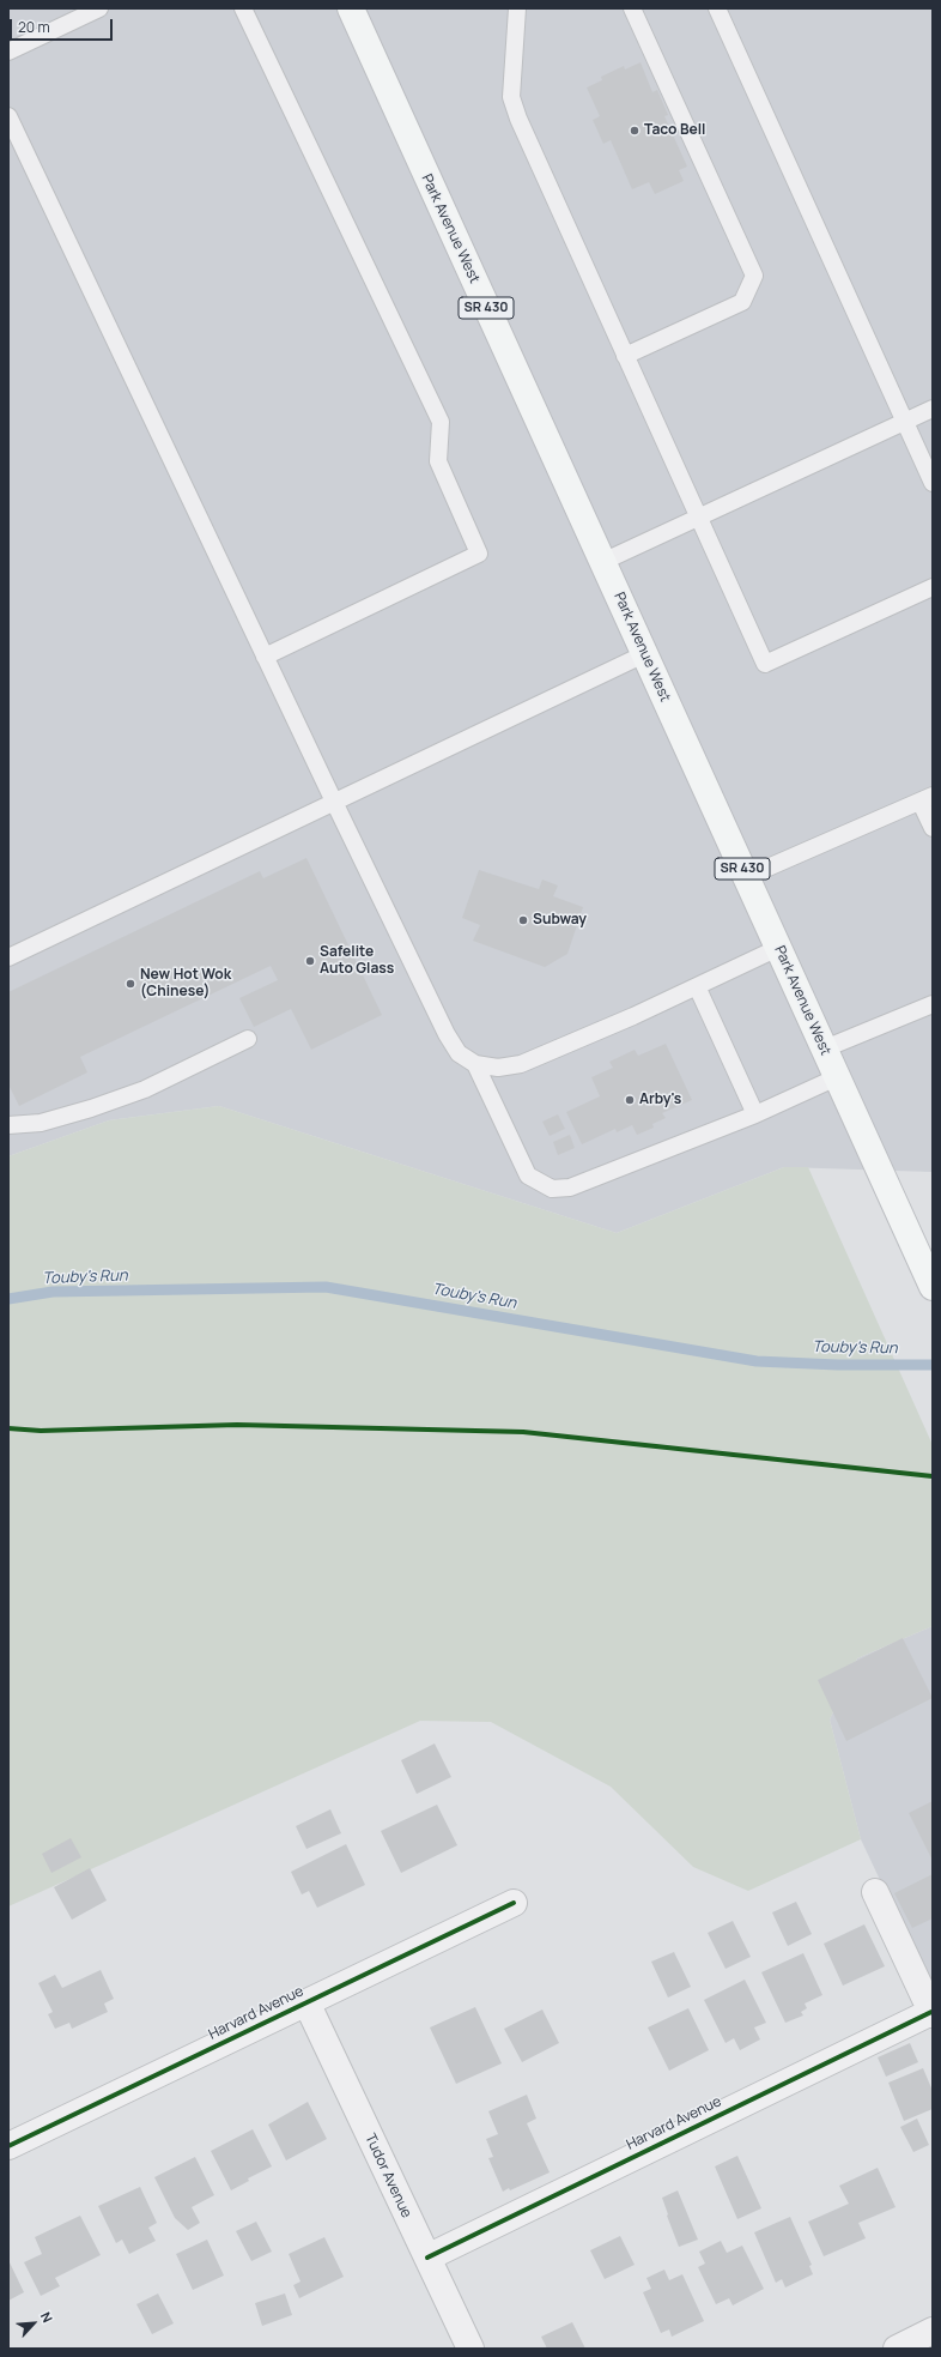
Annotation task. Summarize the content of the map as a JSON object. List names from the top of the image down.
{
  "streets": {
    "main road": ["Park Avenue West", "SR 430"],
    "street": ["Harvard Avenue", "Tudor Avenue"]
  },
  "crossings": [
    ["Harvard Avenue", "Tudor Avenue"]
  ],
  "water": ["Touby's Run"],
  "places": [
    "Taco Bell",
    "Subway",
    "Safelite Auto Glass",
    "New Hot Wok (Chinese)",
    "Arby's"
  ],
  "scale_bar": "20 m",
  "north": "top right"
}
